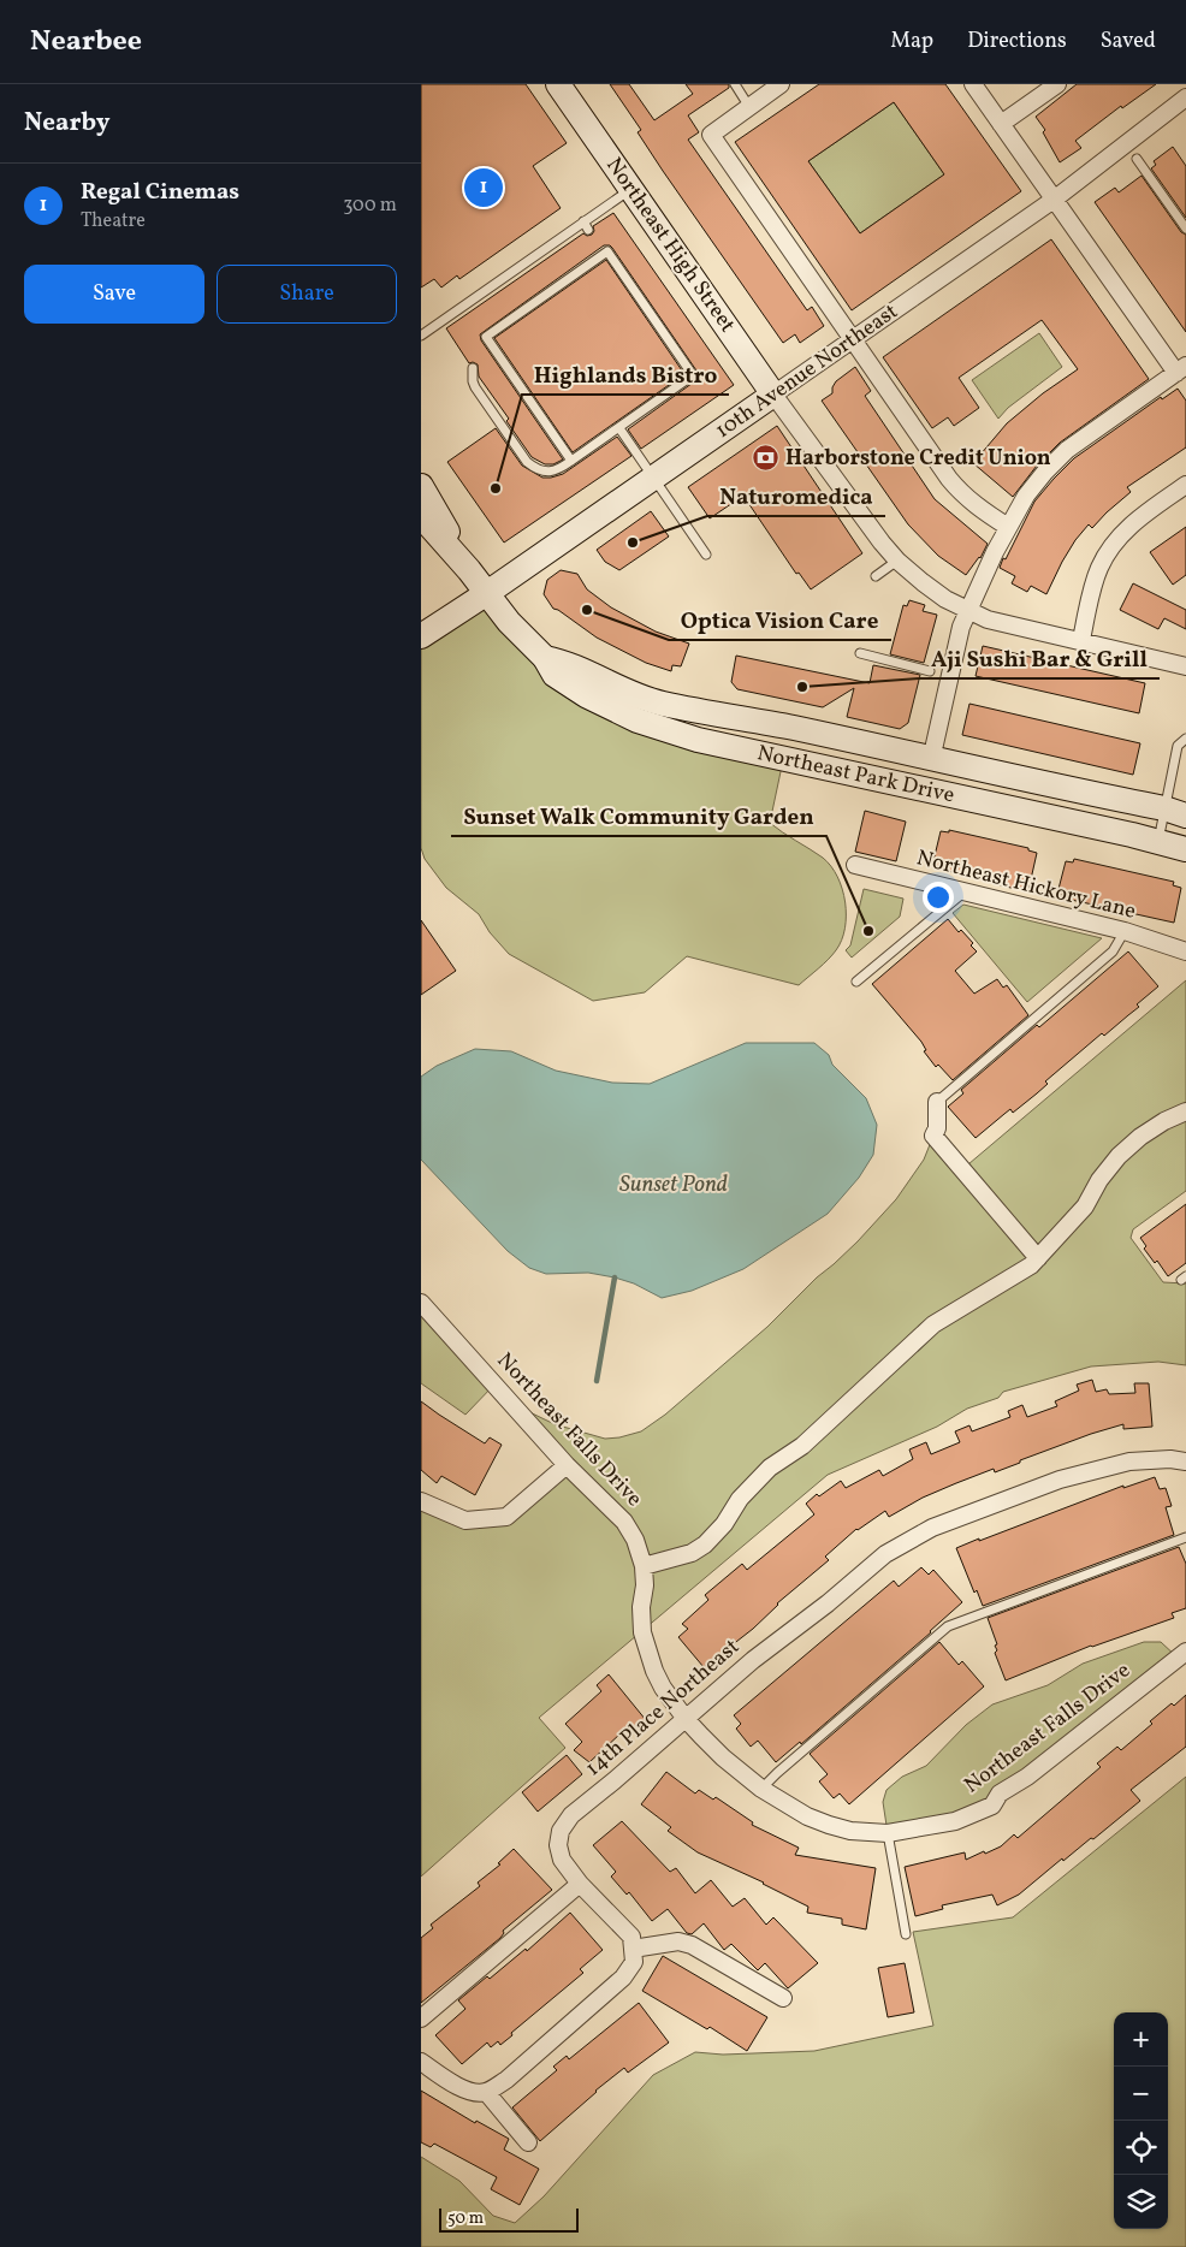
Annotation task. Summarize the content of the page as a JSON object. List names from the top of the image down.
{
  "streets": {
    "street": [
      "Northeast High Street",
      "10th Avenue Northeast",
      "Northeast Park Drive",
      "Northeast Hickory Lane",
      "Northeast Falls Drive",
      "14th Place Northeast"
    ]
  },
  "crossings": [
    ["Northeast High Street", "10th Avenue Northeast"],
    ["10th Avenue Northeast", "Northeast Park Drive"],
    ["Northeast Falls Drive", "14th Place Northeast"]
  ],
  "water": ["Sunset Pond"],
  "places": {
    "bank": ["Harborstone Credit Union"],
    "other": [
      "Highlands Bistro",
      "Naturomedica",
      "Optica Vision Care",
      "Aji Sushi Bar & Grill",
      "Sunset Walk Community Garden"
    ]
  },
  "scale_bar": "50 m",
  "page": {
    "header": "Nearbee",
    "nav": ["Map", "Directions", "Saved"],
    "heading": "Nearby",
    "list": [
      {
        "mark": "1",
        "name": "Regal Cinemas",
        "note": "Theatre",
        "value": "300 m"
      }
    ],
    "pins": "1",
    "buttons": ["Save", "Share"],
    "map_buttons": ["+", "−"],
    "scale": "50 m"
  }
}
